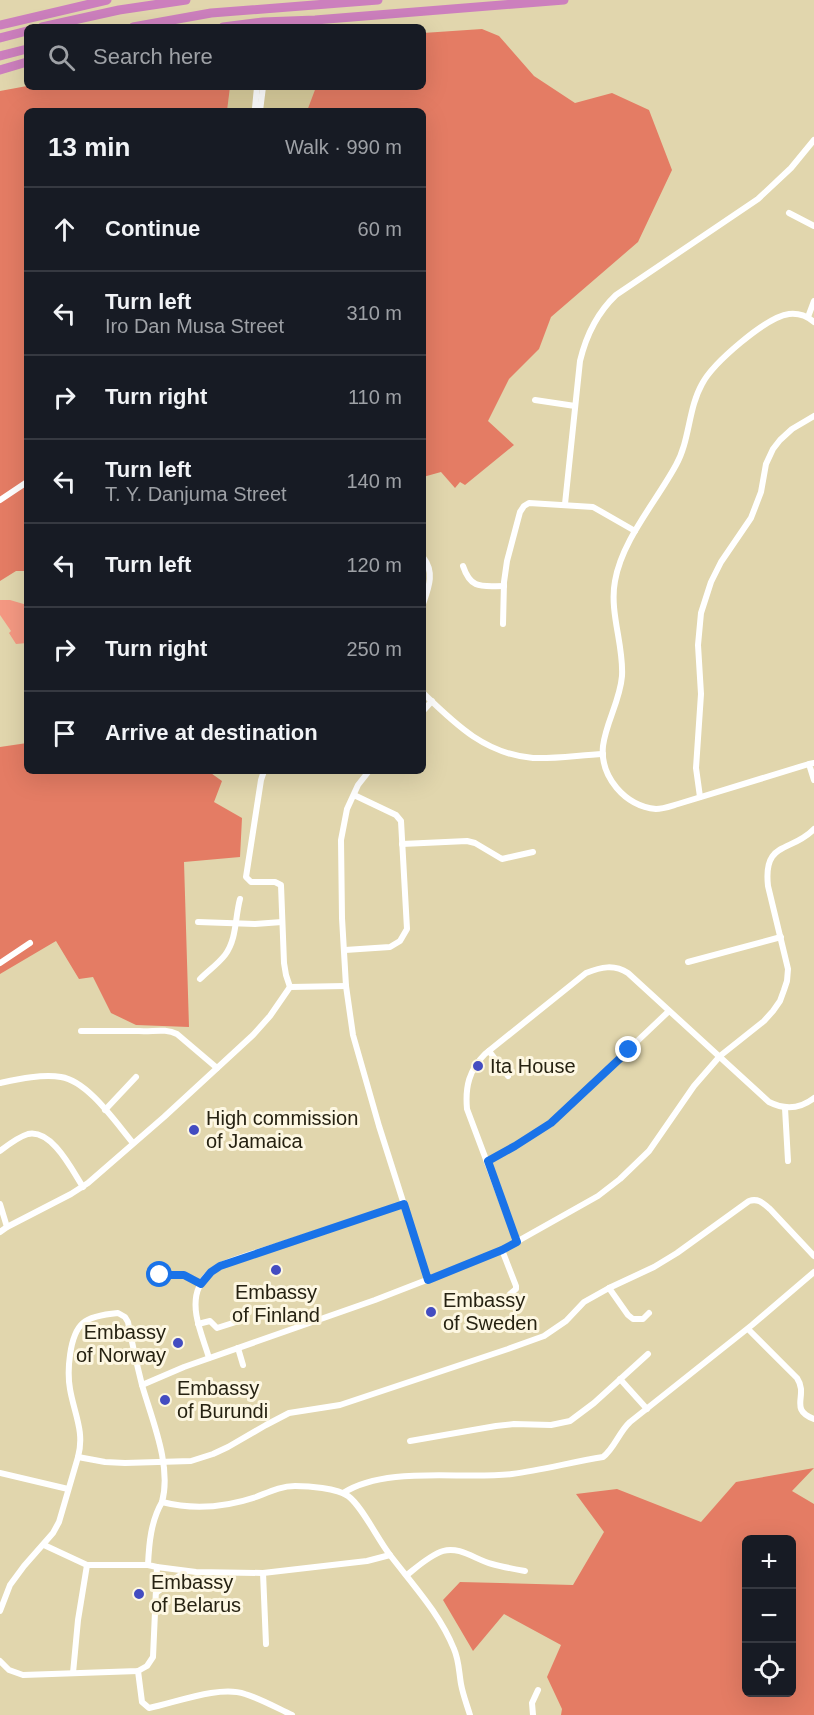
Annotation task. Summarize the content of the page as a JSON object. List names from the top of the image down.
{
  "places": [
    "Ita House",
    "High commission of Jamaica",
    "Embassy of Finland",
    "Embassy of Sweden",
    "Embassy of Norway",
    "Embassy of Burundi",
    "Embassy of Belarus"
  ],
  "page": {
    "search": "Search here",
    "heading": ["13 min", "Walk · 990 m"],
    "list": [
      ["Continue", "60 m"],
      ["Turn left", "Iro Dan Musa Street", "310 m"],
      ["Turn right", "110 m"],
      ["Turn left", "T. Y. Danjuma Street", "140 m"],
      ["Turn left", "120 m"],
      ["Turn right", "250 m"],
      "Arrive at destination"
    ],
    "map_buttons": ["+", "−"]
  }
}
